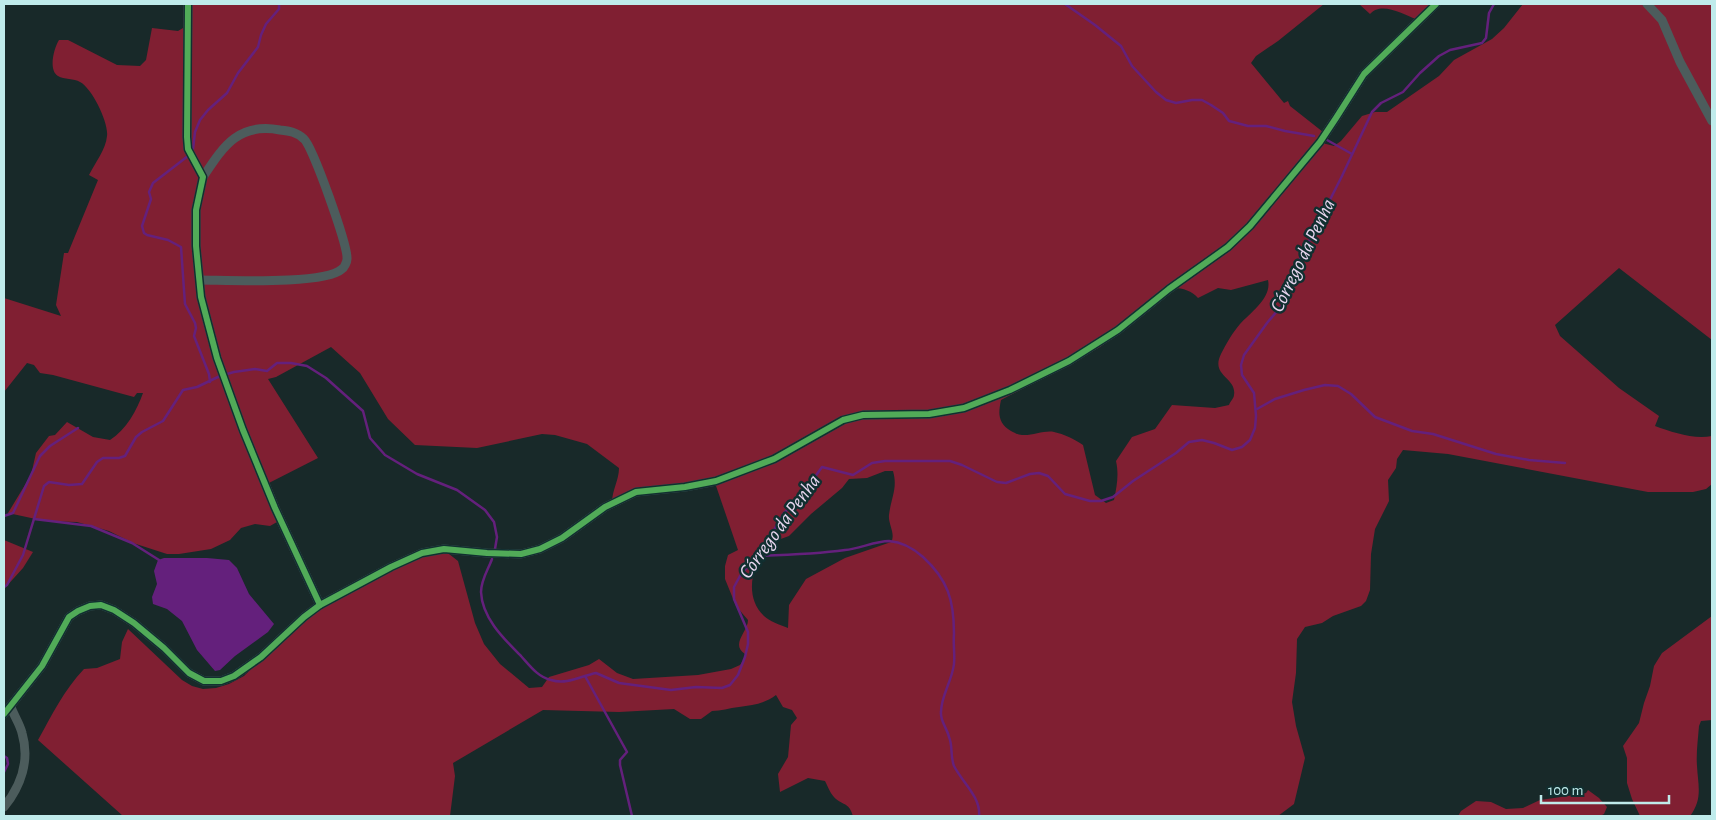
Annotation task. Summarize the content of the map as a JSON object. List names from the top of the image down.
{
  "water": ["Córrego da Penha"],
  "scale_bar": "100 m"
}
